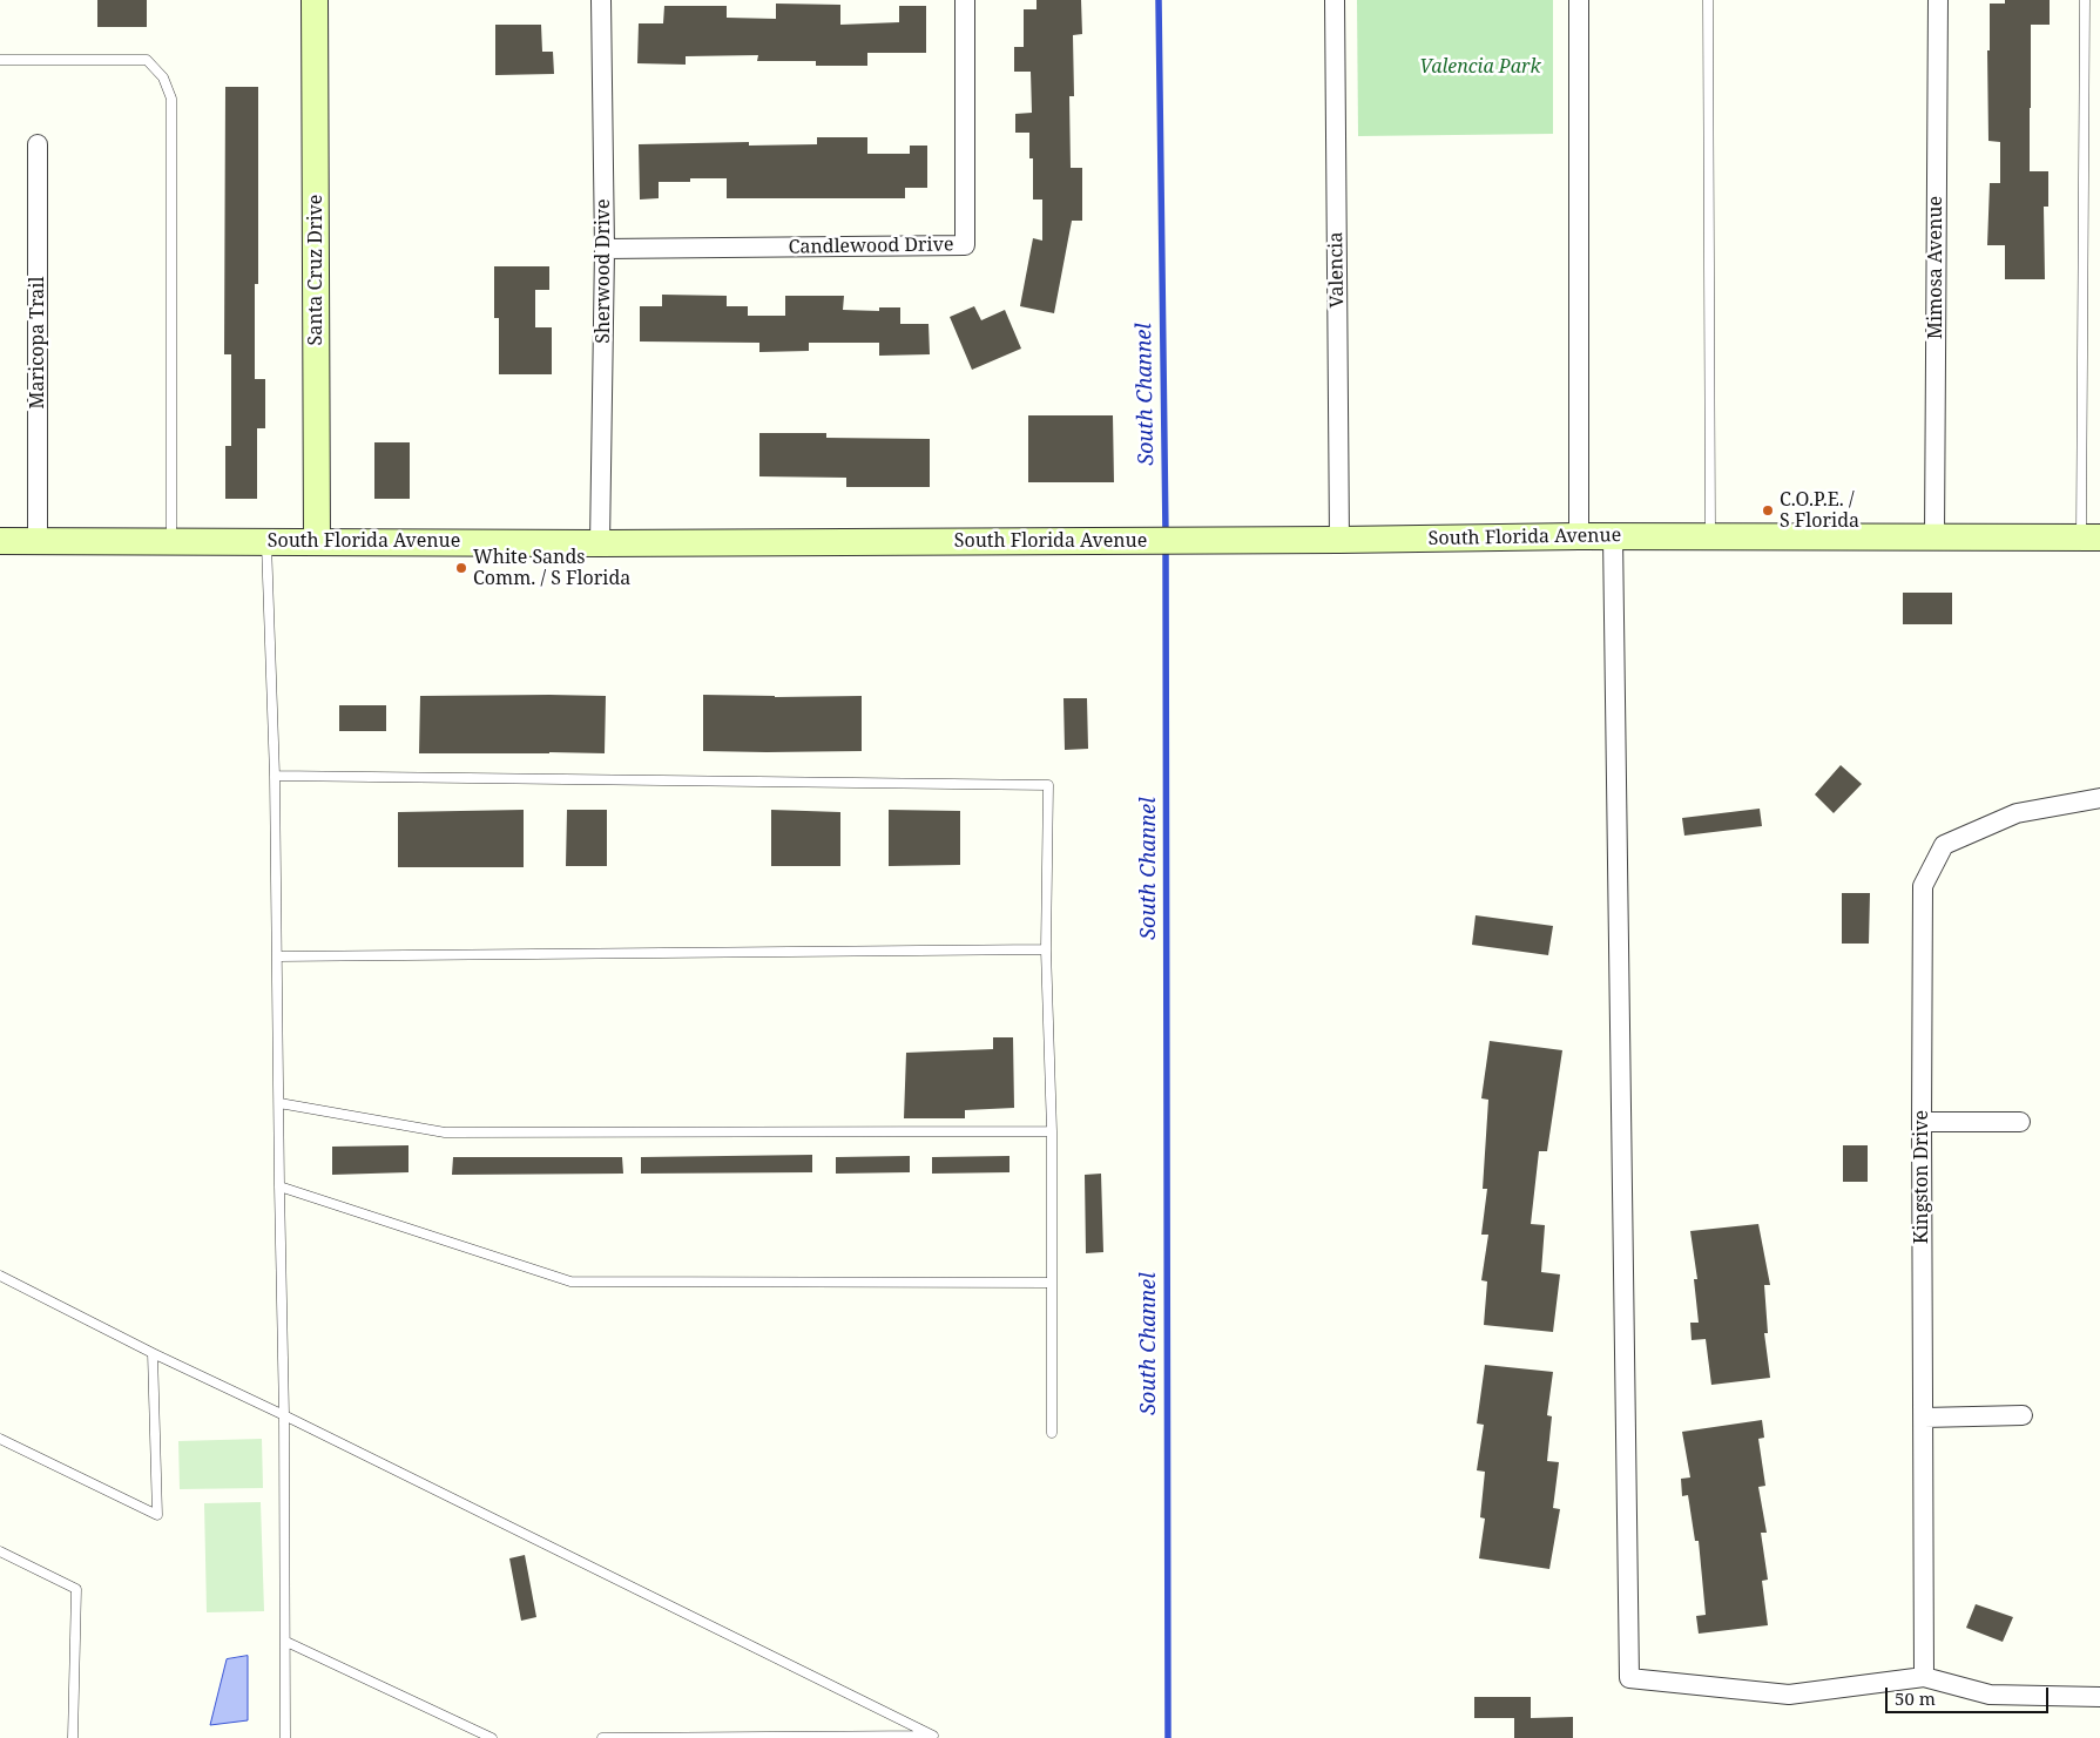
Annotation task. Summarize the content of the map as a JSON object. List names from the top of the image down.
{
  "streets": {
    "main road": ["Santa Cruz Drive", "South Florida Avenue"],
    "street": [
      "Candlewood Drive",
      "Mimosa Avenue",
      "Valencia",
      "Sherwood Drive",
      "Maricopa Trail",
      "Kingston Drive"
    ]
  },
  "crossings": [
    ["Candlewood Drive", "Sherwood Drive"],
    ["Mimosa Avenue", "South Florida Avenue"],
    ["Santa Cruz Drive", "South Florida Avenue"],
    ["Valencia", "South Florida Avenue"],
    ["Sherwood Drive", "South Florida Avenue"],
    ["Maricopa Trail", "South Florida Avenue"]
  ],
  "water": ["South Channel"],
  "parks": ["Valencia Park"],
  "places": ["C.O.P.E. / S Florida", "White Sands Comm. / S Florida"],
  "scale_bar": "50 m"
}
